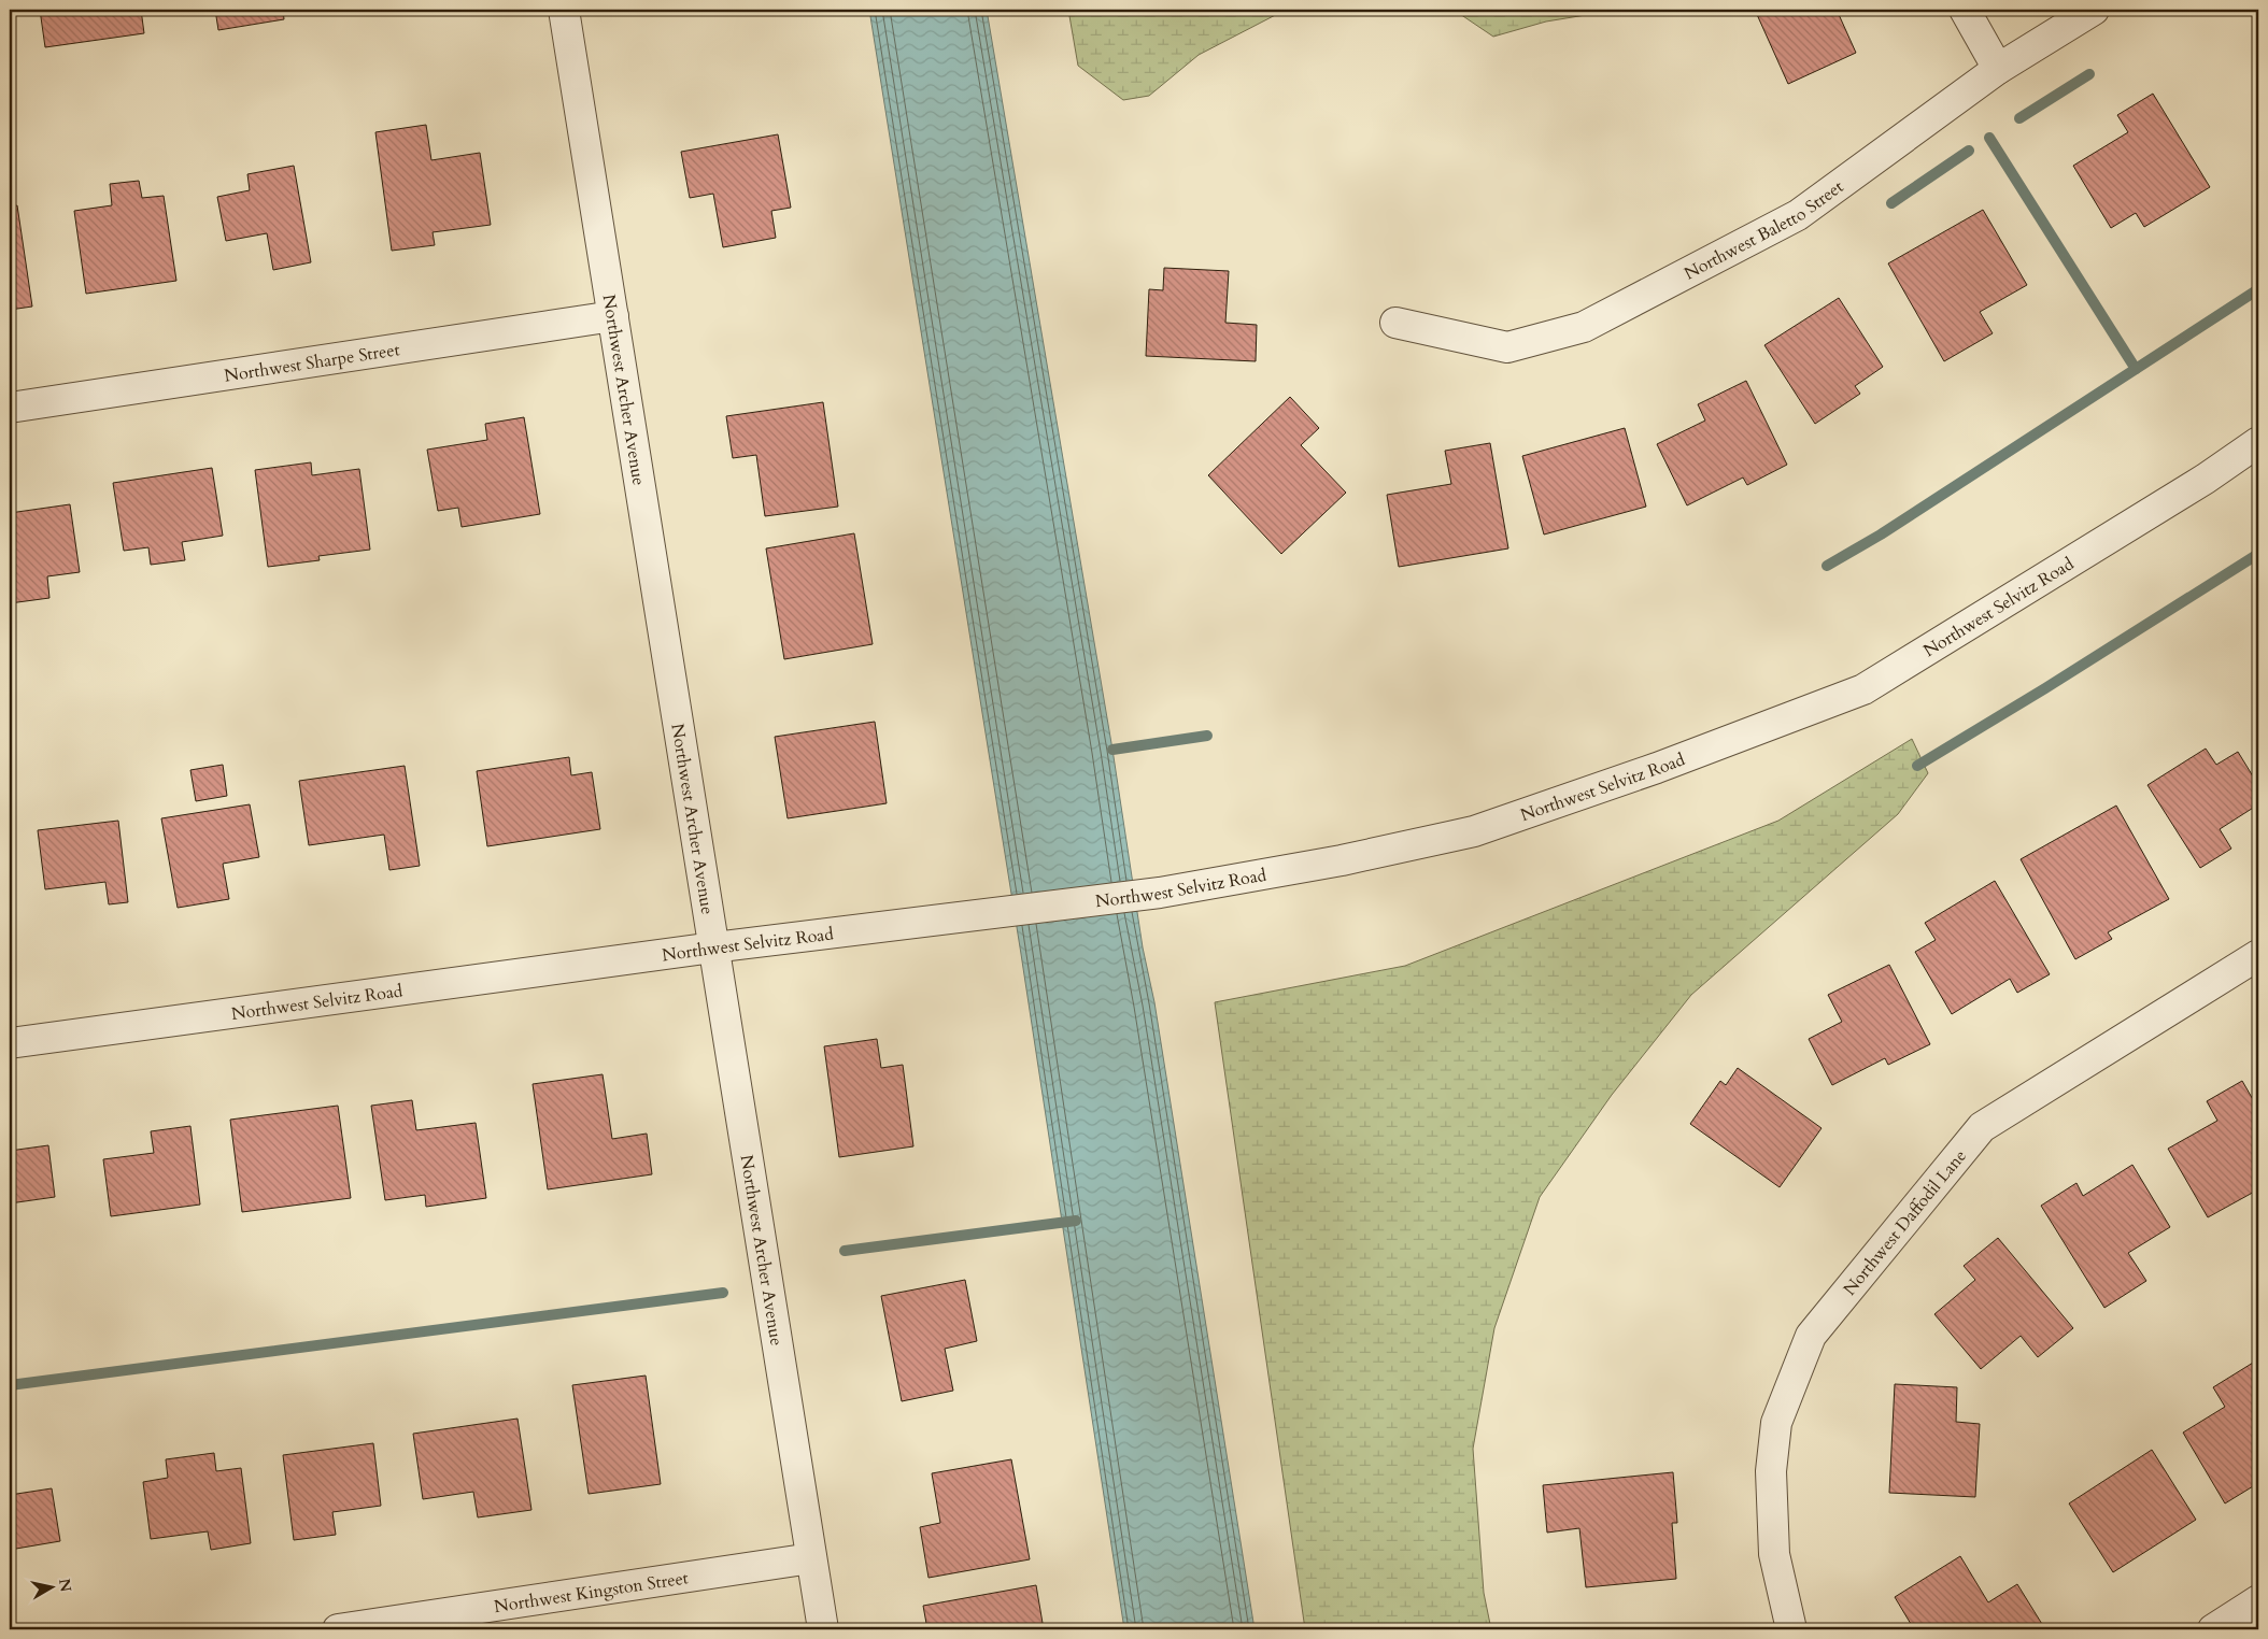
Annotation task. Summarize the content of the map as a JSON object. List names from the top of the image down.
{
  "streets": {
    "street": [
      "Northwest Baletto Street",
      "Northwest Sharpe Street",
      "Northwest Archer Avenue",
      "Northwest Selvitz Road",
      "Northwest Daffodil Lane",
      "Northwest Kingston Street"
    ]
  },
  "crossings": [
    ["Northwest Sharpe Street", "Northwest Archer Avenue"],
    ["Northwest Archer Avenue", "Northwest Selvitz Road"],
    ["Northwest Archer Avenue", "Northwest Kingston Street"]
  ],
  "north": "right"
}
